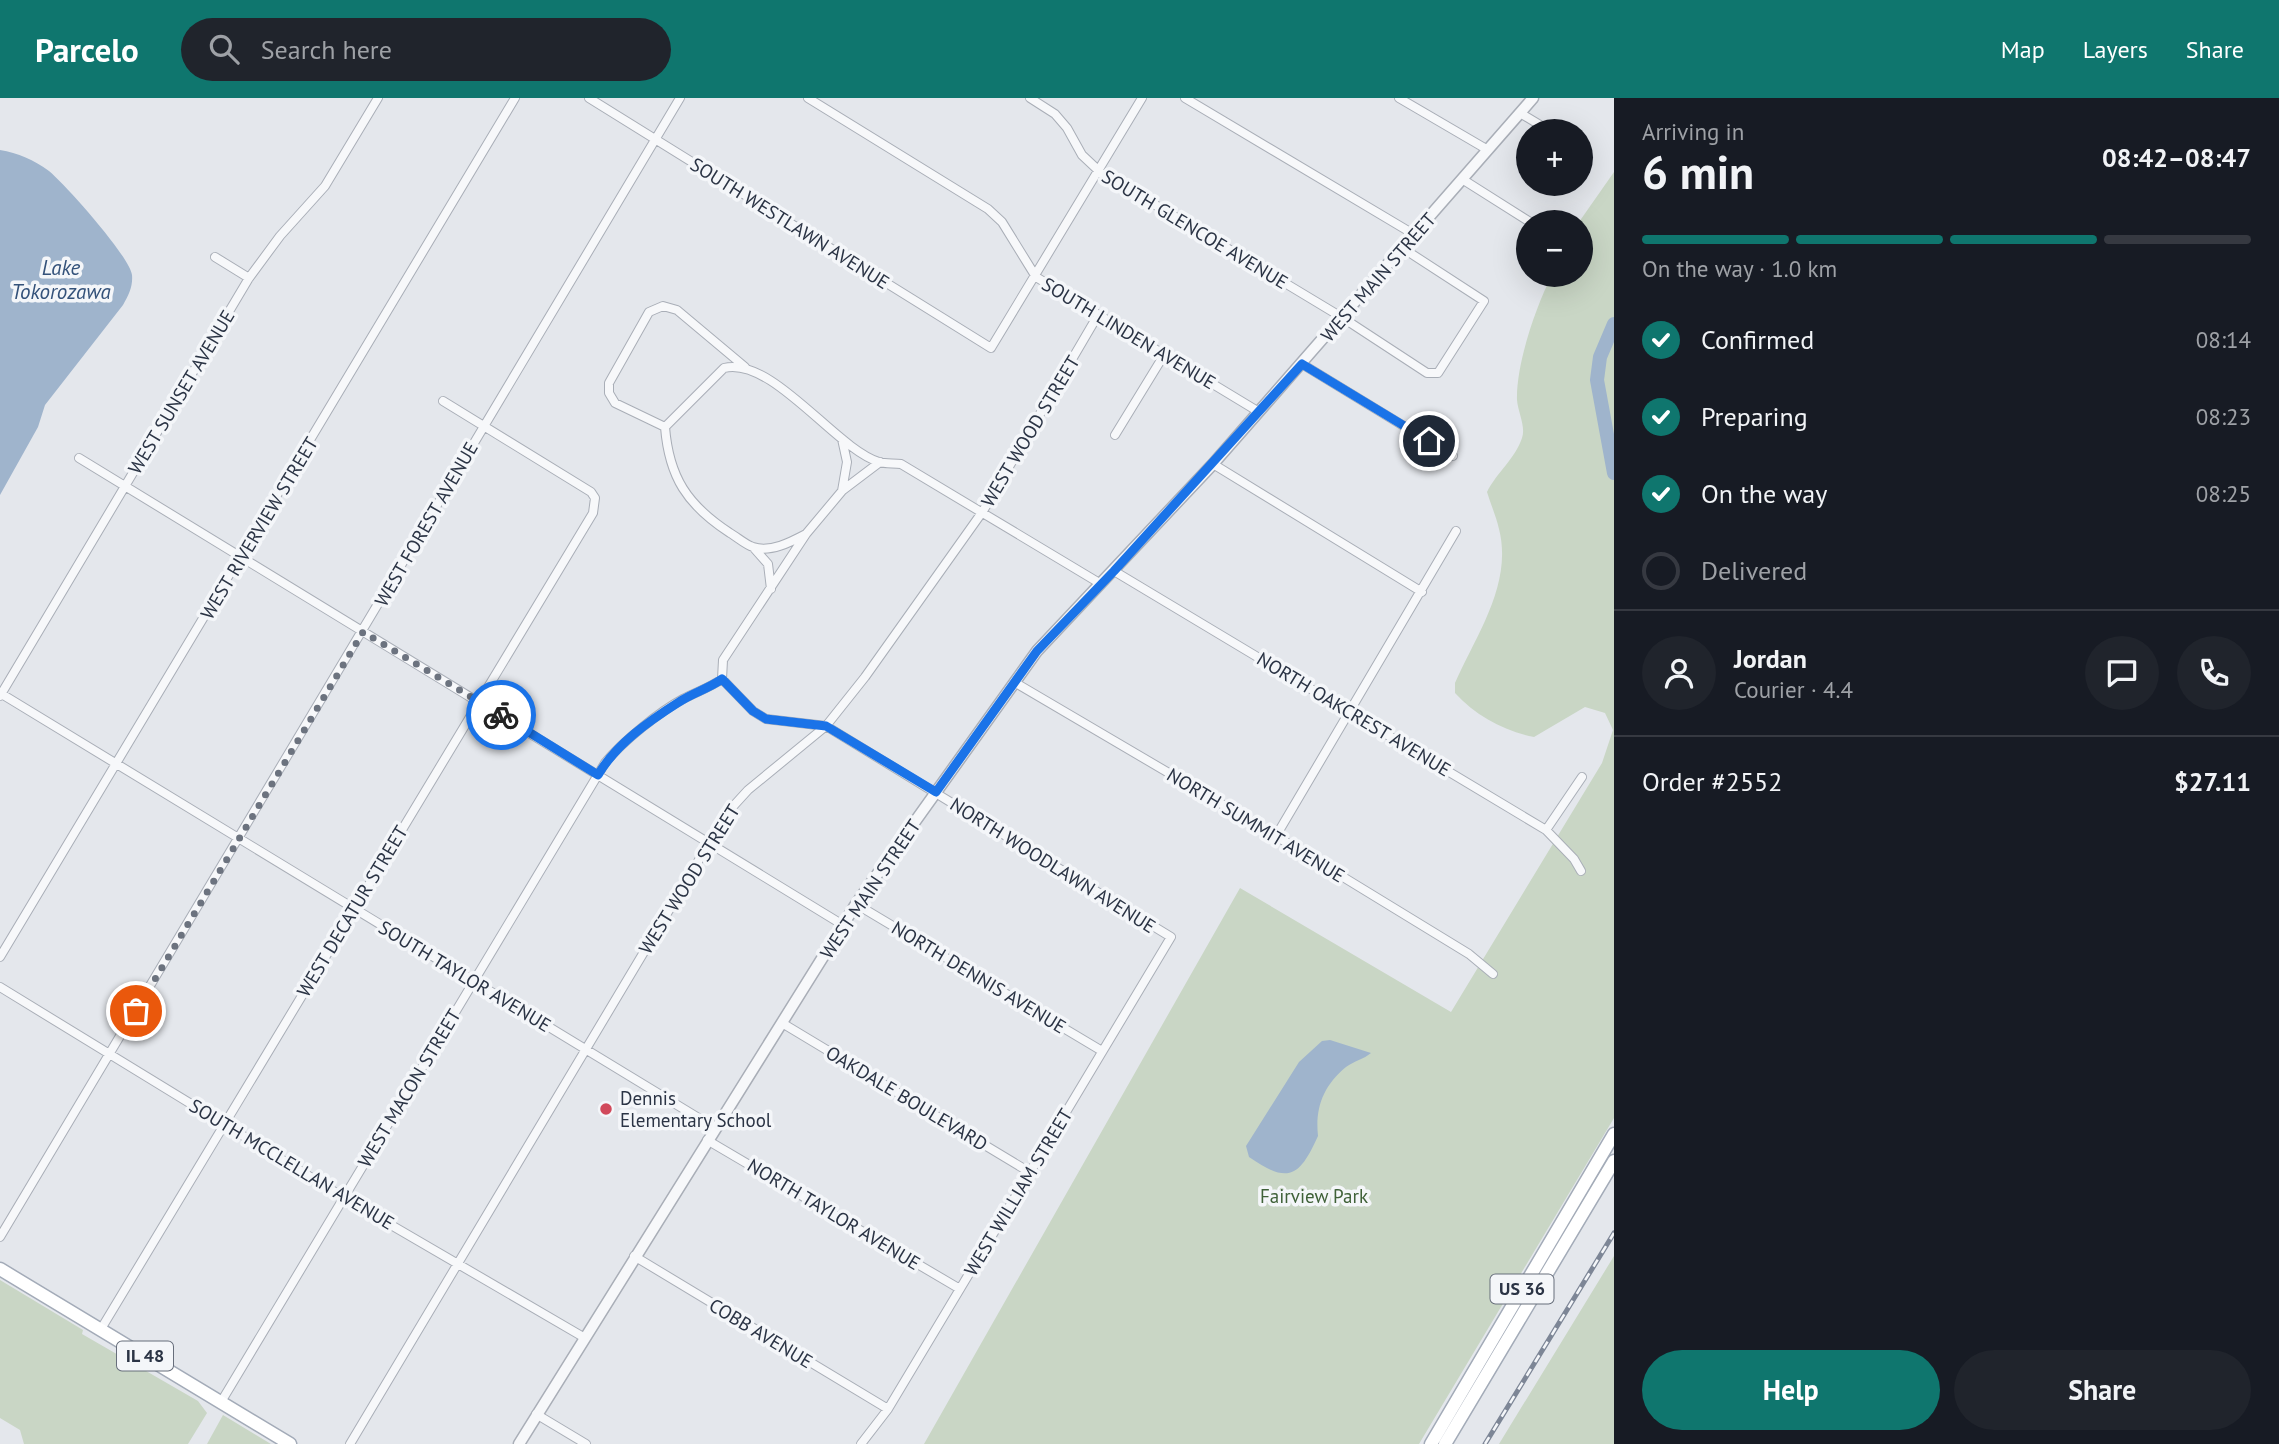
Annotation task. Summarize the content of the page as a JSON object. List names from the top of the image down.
{
  "streets": {
    "main road": ["US 36", "IL 48"],
    "street": [
      "SOUTH WESTLAWN AVENUE",
      "SOUTH GLENCOE AVENUE",
      "WEST MAIN STREET",
      "SOUTH LINDEN AVENUE",
      "WEST SUNSET AVENUE",
      "WEST WOOD STREET",
      "WEST FOREST AVENUE",
      "WEST RIVERVIEW STREET",
      "NORTH OAKCREST AVENUE",
      "NORTH SUMMIT AVENUE",
      "NORTH WOODLAWN AVENUE",
      "WEST DECATUR STREET",
      "SOUTH TAYLOR AVENUE",
      "NORTH DENNIS AVENUE",
      "WEST MACON STREET",
      "OAKDALE BOULEVARD",
      "SOUTH MCCLELLAN AVENUE",
      "WEST WILLIAM STREET",
      "NORTH TAYLOR AVENUE",
      "COBB AVENUE"
    ]
  },
  "crossings": [
    ["SOUTH WESTLAWN AVENUE", "SOUTH LINDEN AVENUE"],
    ["SOUTH WESTLAWN AVENUE", "WEST FOREST AVENUE"],
    ["SOUTH GLENCOE AVENUE", "WEST MAIN STREET"],
    ["WEST MAIN STREET", "SOUTH LINDEN AVENUE"],
    ["WEST MAIN STREET", "NORTH OAKCREST AVENUE"],
    ["WEST MAIN STREET", "NORTH SUMMIT AVENUE"],
    ["WEST MAIN STREET", "NORTH WOODLAWN AVENUE"],
    ["WEST MAIN STREET", "SOUTH TAYLOR AVENUE"],
    ["WEST MAIN STREET", "NORTH DENNIS AVENUE"],
    ["WEST MAIN STREET", "OAKDALE BOULEVARD"],
    ["WEST MAIN STREET", "SOUTH MCCLELLAN AVENUE"],
    ["WEST MAIN STREET", "NORTH TAYLOR AVENUE"],
    ["WEST MAIN STREET", "COBB AVENUE"],
    ["SOUTH LINDEN AVENUE", "WEST WOOD STREET"],
    ["WEST SUNSET AVENUE", "SOUTH TAYLOR AVENUE"],
    ["WEST WOOD STREET", "NORTH WOODLAWN AVENUE"],
    ["WEST WOOD STREET", "SOUTH TAYLOR AVENUE"],
    ["WEST WOOD STREET", "SOUTH MCCLELLAN AVENUE"],
    ["WEST FOREST AVENUE", "WEST DECATUR STREET"],
    ["WEST FOREST AVENUE", "SOUTH TAYLOR AVENUE"],
    ["WEST FOREST AVENUE", "SOUTH MCCLELLAN AVENUE"],
    ["WEST RIVERVIEW STREET", "SOUTH TAYLOR AVENUE"],
    ["NORTH WOODLAWN AVENUE", "WEST WILLIAM STREET"],
    ["WEST DECATUR STREET", "SOUTH TAYLOR AVENUE"],
    ["WEST DECATUR STREET", "SOUTH MCCLELLAN AVENUE"],
    ["WEST DECATUR STREET", "IL 48"],
    ["SOUTH TAYLOR AVENUE", "WEST MACON STREET"],
    ["NORTH DENNIS AVENUE", "WEST WILLIAM STREET"],
    ["WEST MACON STREET", "SOUTH MCCLELLAN AVENUE"],
    ["WEST MACON STREET", "IL 48"],
    ["OAKDALE BOULEVARD", "WEST WILLIAM STREET"],
    ["WEST WILLIAM STREET", "NORTH TAYLOR AVENUE"],
    ["WEST WILLIAM STREET", "COBB AVENUE"]
  ],
  "water": ["Lake Tokorozawa"],
  "parks": ["Fairview Park"],
  "places": ["Dennis Elementary School"],
  "page": {
    "header": "Parcelo",
    "search": "Search here",
    "nav": ["Map", "Layers", "Share"],
    "heading": ["6 min", "Arriving in", "08:42–08:47"],
    "panel": [
      "Jordan",
      "Courier · 4.4",
      "Order #2552",
      "$27.11"
    ],
    "map_buttons": ["+", "−"],
    "bar": "On the way · 1.0 km",
    "list": [
      ["Confirmed", "08:14"],
      ["Preparing", "08:23"],
      ["On the way", "08:25"],
      "Delivered"
    ],
    "buttons": ["Help", "Share"]
  }
}
